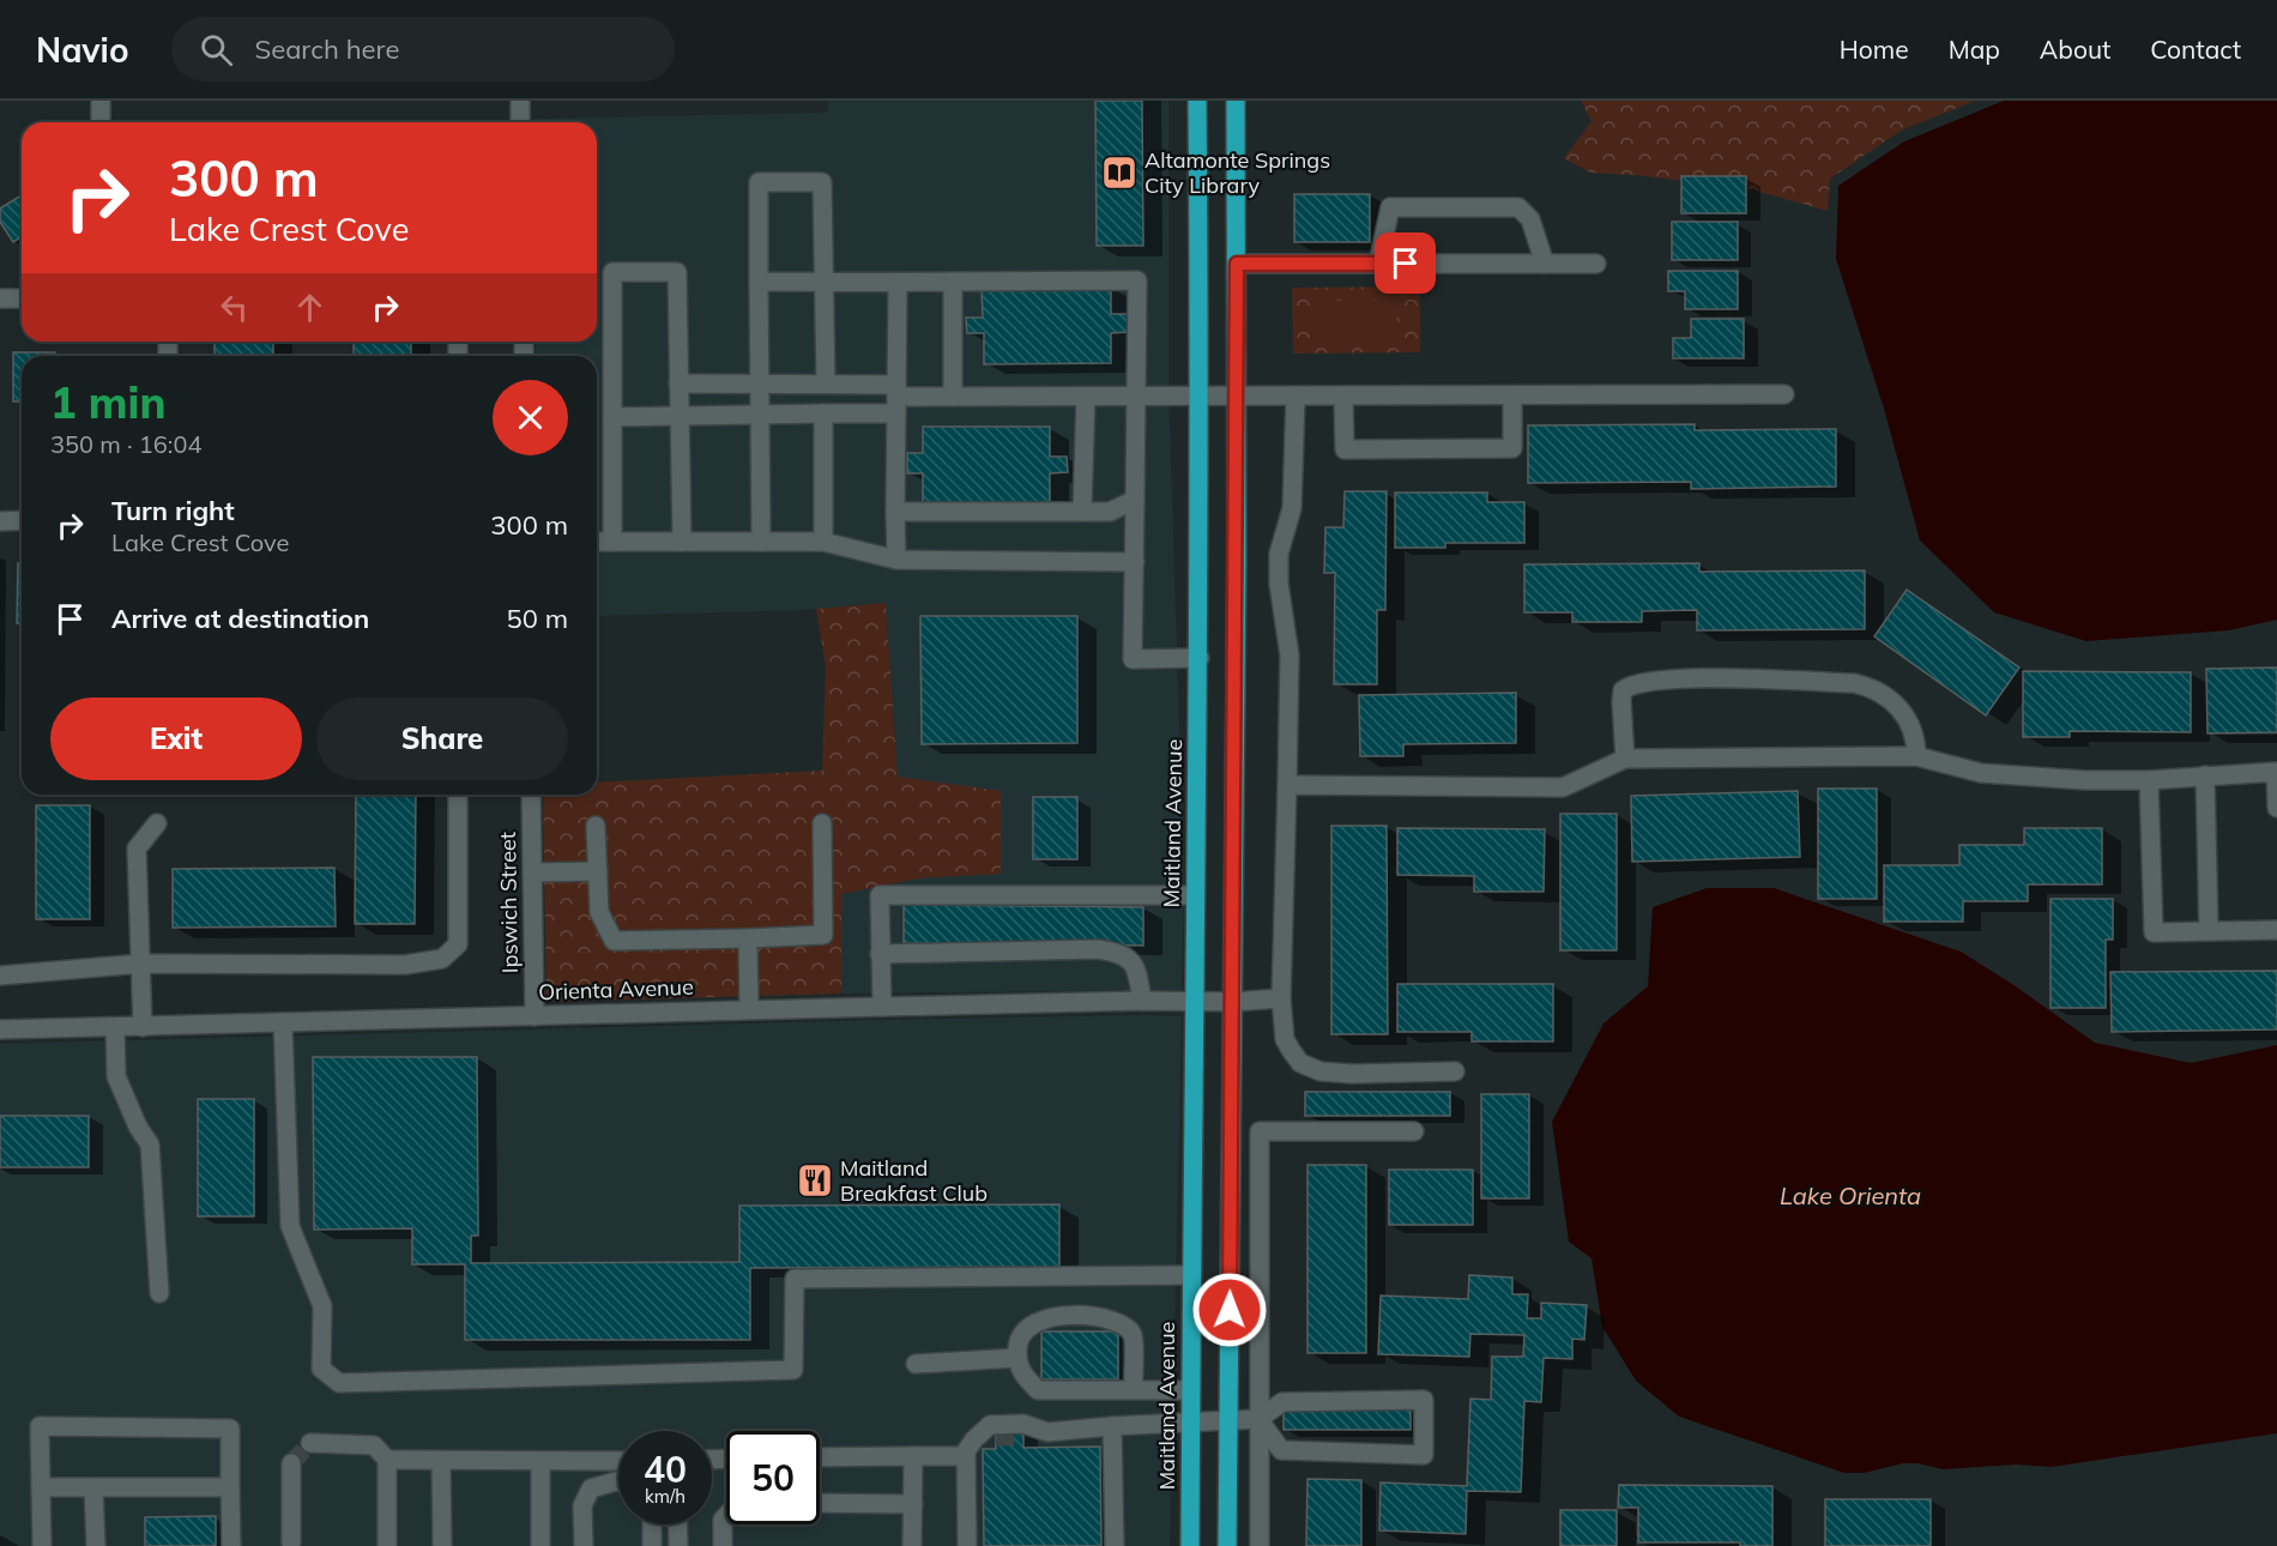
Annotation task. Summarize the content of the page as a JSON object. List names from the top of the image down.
{
  "streets": {
    "main road": ["Maitland Avenue"],
    "street": ["Ipswich Street", "Orienta Avenue"]
  },
  "crossings": [
    ["Maitland Avenue", "Orienta Avenue"],
    ["Ipswich Street", "Orienta Avenue"]
  ],
  "water": ["Lake Orienta"],
  "places": {
    "library": ["Altamonte Springs City Library"],
    "restaurant": ["Maitland Breakfast Club"]
  },
  "page": {
    "header": "Navio",
    "search": "Search here",
    "nav": [
      "Home",
      "Map",
      "About",
      "Contact"
    ],
    "turn": ["300 m", "Lake Crest Cove"],
    "heading": ["1 min", "350 m · 16:04"],
    "list": [
      {
        "name": "Turn right",
        "note": "Lake Crest Cove",
        "value": "300 m"
      },
      {
        "name": "Arrive at destination",
        "value": "50 m"
      }
    ],
    "buttons": ["Exit", "Share"],
    "speed": "40 km/h",
    "limit": "50"
  }
}
